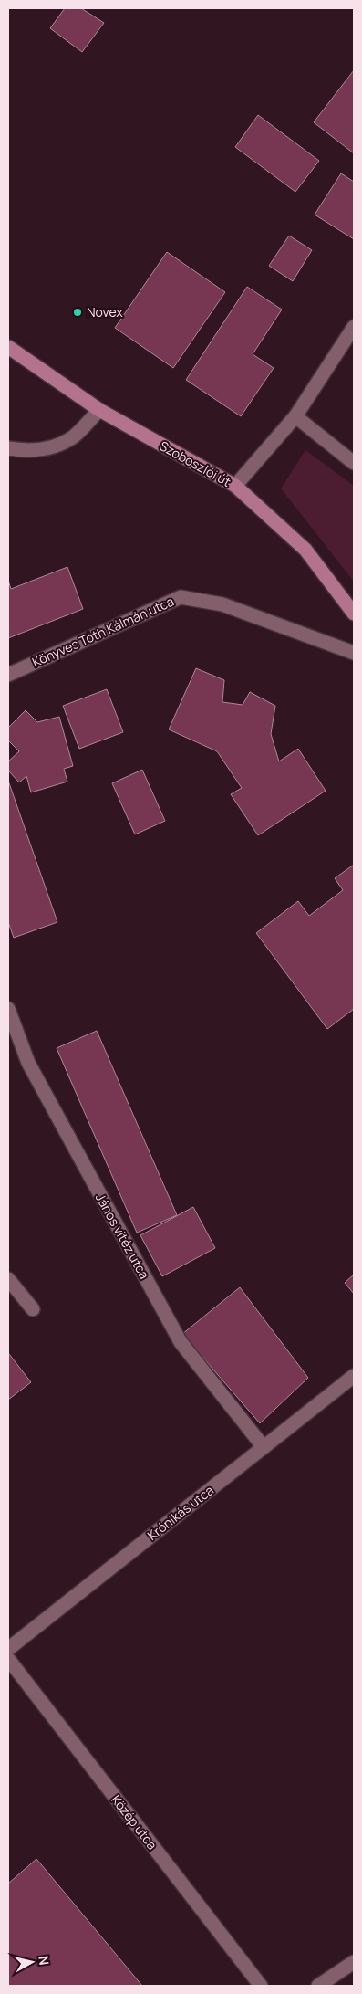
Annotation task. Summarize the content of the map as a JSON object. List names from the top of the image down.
{
  "streets": {
    "main road": ["Szoboszlói út"],
    "street": [
      "Könyves Tóth Kálmán utca",
      "János vitéz utca",
      "Krónikás utca",
      "Közép utca"
    ]
  },
  "crossings": [
    ["János vitéz utca", "Krónikás utca"]
  ],
  "places": ["Novex"],
  "north": "right"
}
